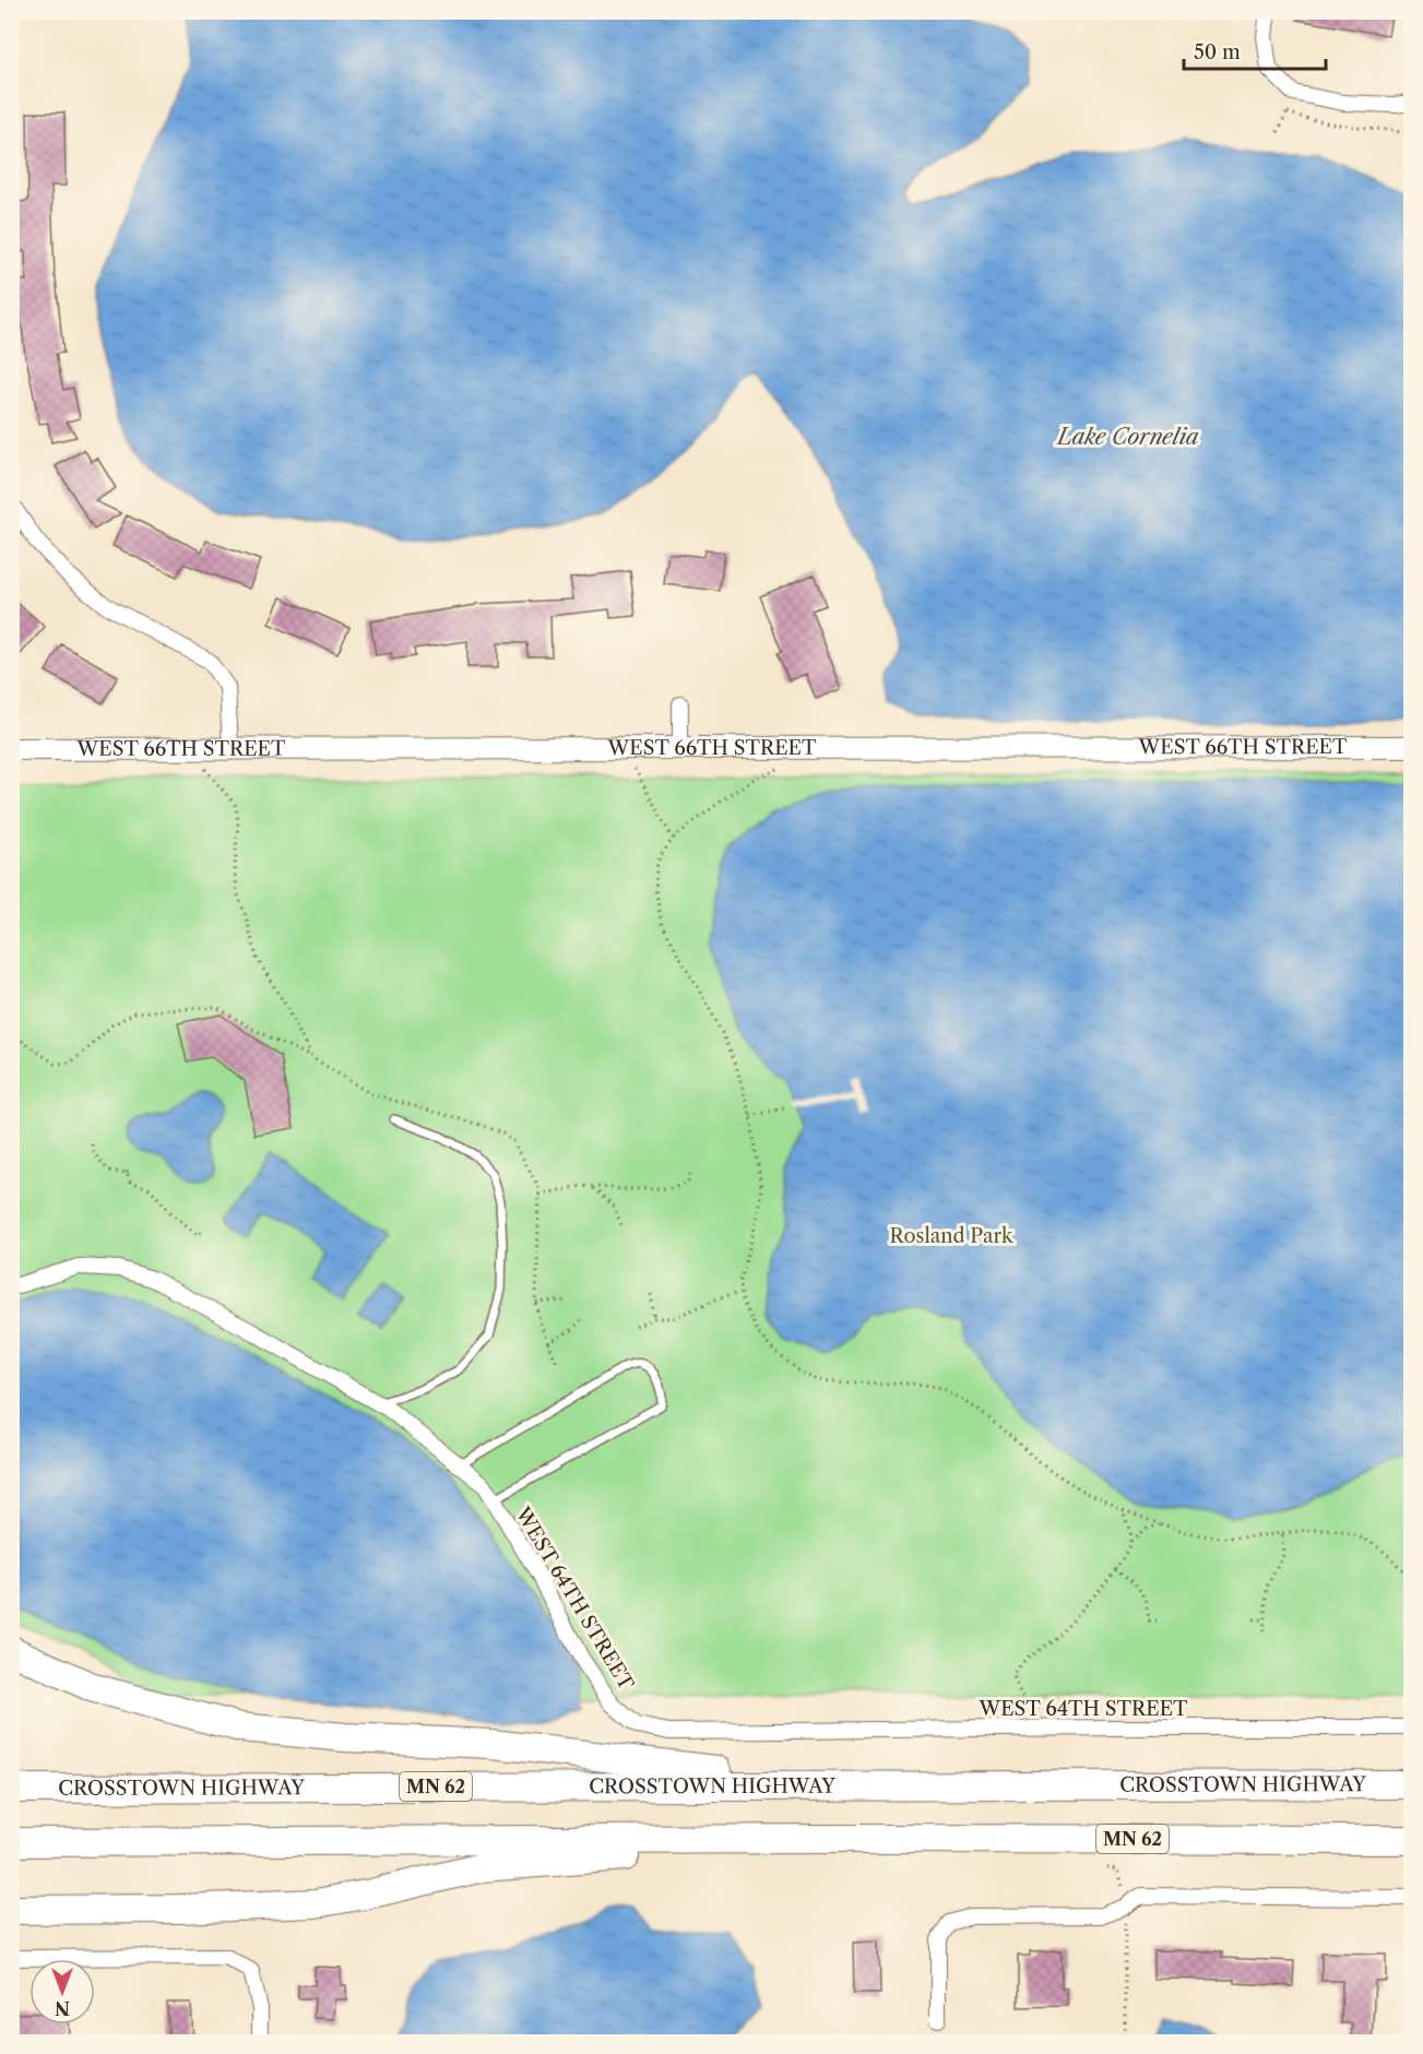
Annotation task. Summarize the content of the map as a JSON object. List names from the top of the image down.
{
  "streets": {
    "highway": ["CROSSTOWN HIGHWAY", "MN 62"],
    "street": ["WEST 66TH STREET", "WEST 64TH STREET"]
  },
  "water": ["Lake Cornelia"],
  "parks": ["Rosland Park"],
  "scale_bar": "50 m",
  "north": "bottom"
}
